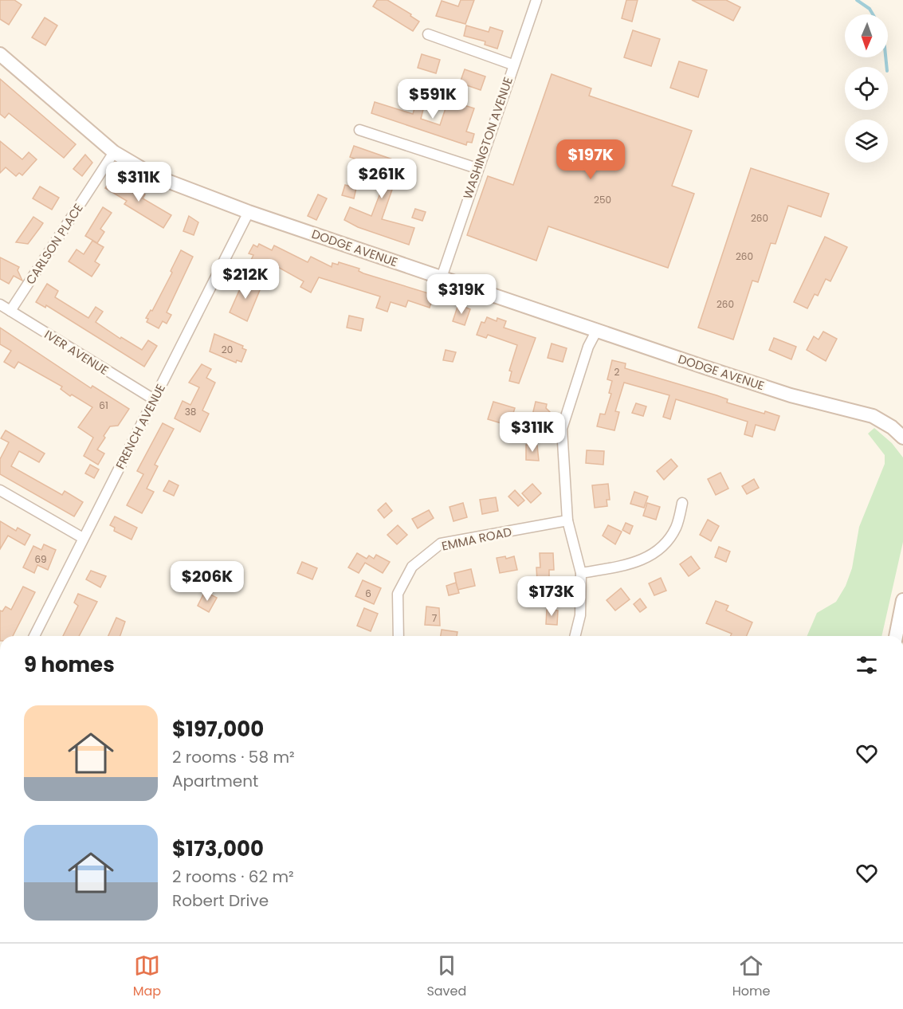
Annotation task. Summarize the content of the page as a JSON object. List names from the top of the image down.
{
  "streets": {
    "main road": ["DODGE AVENUE"],
    "street": [
      "WASHINGTON AVENUE",
      "CARLSON PLACE",
      "IVER AVENUE",
      "FRENCH AVENUE",
      "EMMA ROAD"
    ]
  },
  "crossings": [
    ["WASHINGTON AVENUE", "DODGE AVENUE"],
    ["CARLSON PLACE", "DODGE AVENUE"],
    ["CARLSON PLACE", "IVER AVENUE"],
    ["DODGE AVENUE", "FRENCH AVENUE"],
    ["IVER AVENUE", "FRENCH AVENUE"]
  ],
  "house_numbers": [
    "250",
    "260",
    "260",
    "260",
    "20",
    "2",
    "61",
    "38",
    "69",
    "6",
    "7"
  ],
  "north": "bottom",
  "page": {
    "price": [
      "$591K",
      "$197K",
      "$261K",
      "$311K",
      "$212K",
      "$319K",
      "$311K",
      "$206K",
      "$173K"
    ],
    "heading": "9 homes",
    "list": [
      {
        "name": "$197,000",
        "note": "2 rooms · 58 m² · Apartment"
      },
      {
        "name": "$173,000",
        "note": "2 rooms · 62 m² · Robert Drive"
      }
    ],
    "tabs": ["Map", "Saved", "Home"]
  }
}
